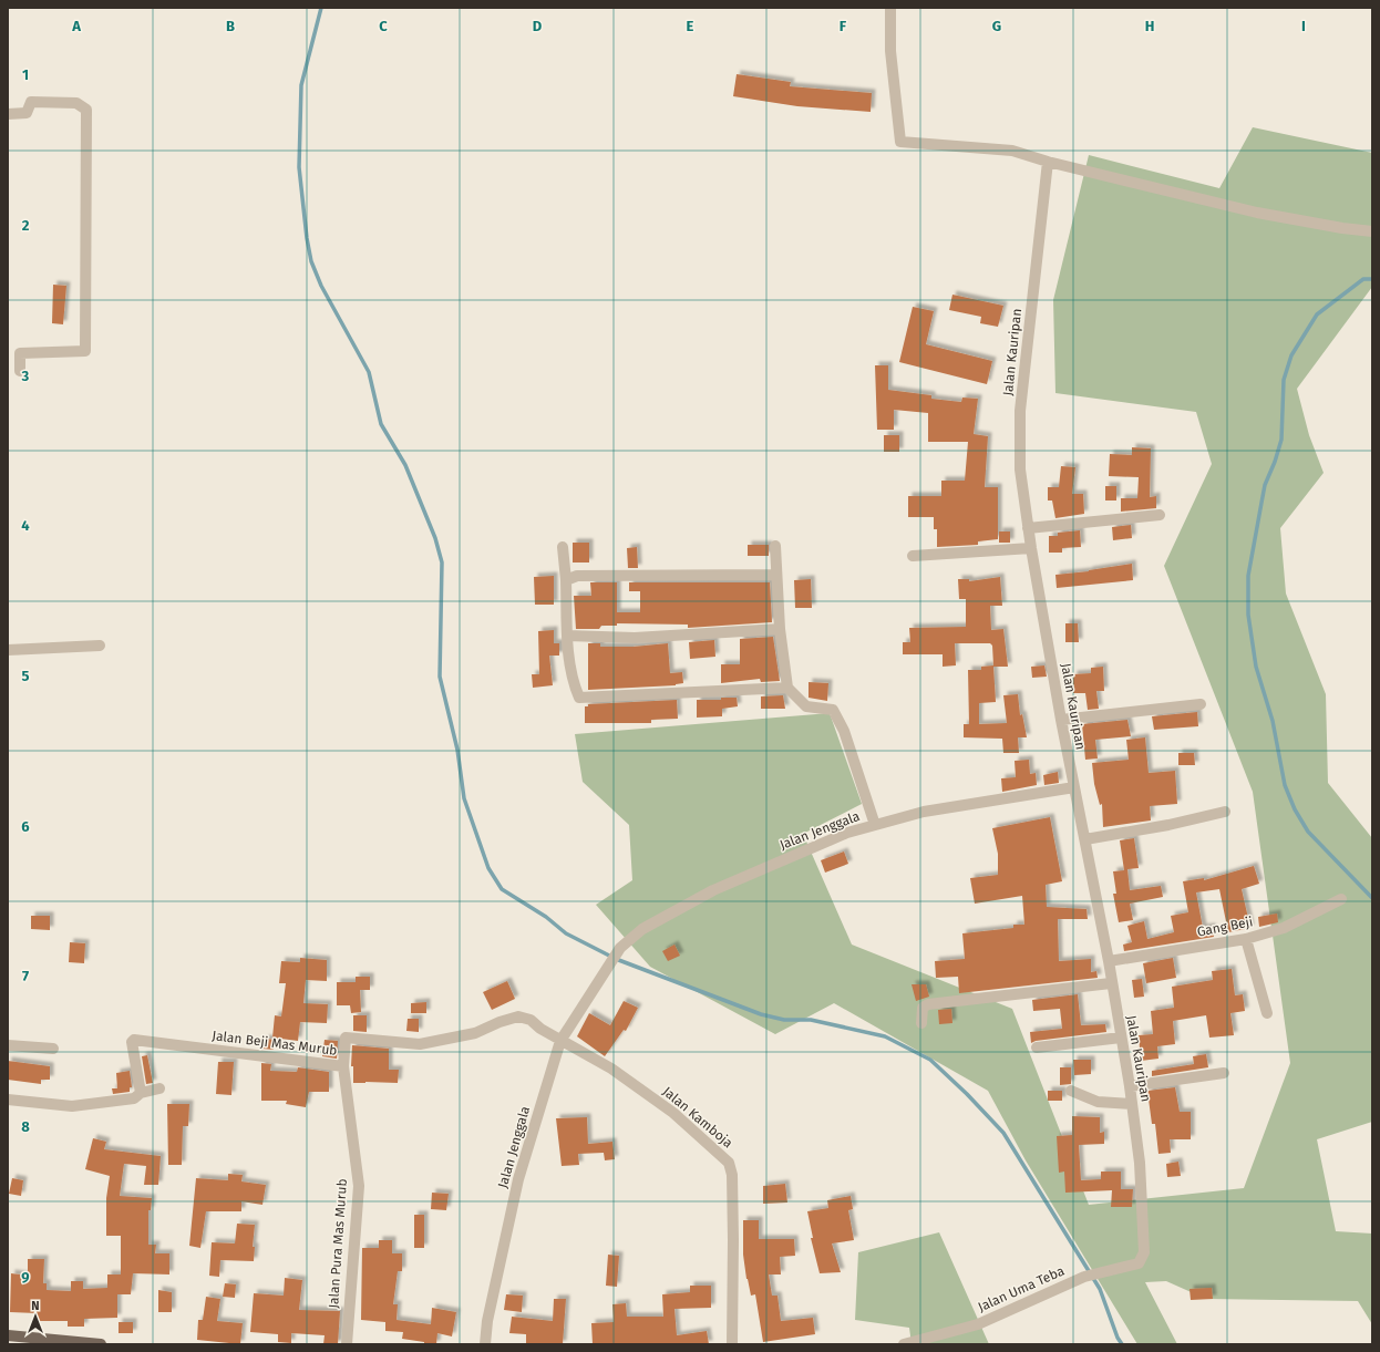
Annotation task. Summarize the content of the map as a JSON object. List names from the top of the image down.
{
  "streets": {
    "street": [
      "Jalan Kauripan",
      "Jalan Jenggala",
      "Gang Beji",
      "Jalan Beji Mas Murub",
      "Jalan Kamboja",
      "Jalan Pura Mas Murub",
      "Jalan Uma Teba"
    ]
  },
  "crossings": [
    ["Jalan Kauripan", "Jalan Jenggala"],
    ["Jalan Kauripan", "Gang Beji"],
    ["Jalan Kauripan", "Jalan Uma Teba"],
    ["Jalan Jenggala", "Jalan Beji Mas Murub"],
    ["Jalan Jenggala", "Jalan Kamboja"],
    ["Jalan Beji Mas Murub", "Jalan Kamboja"],
    ["Jalan Beji Mas Murub", "Jalan Pura Mas Murub"]
  ],
  "north": "top",
  "grid": {
    "columns": [
      "A",
      "B",
      "C",
      "D",
      "E",
      "F",
      "G",
      "H",
      "I"
    ],
    "rows": [
      "1",
      "2",
      "3",
      "4",
      "5",
      "6",
      "7",
      "8",
      "9"
    ]
  }
}
